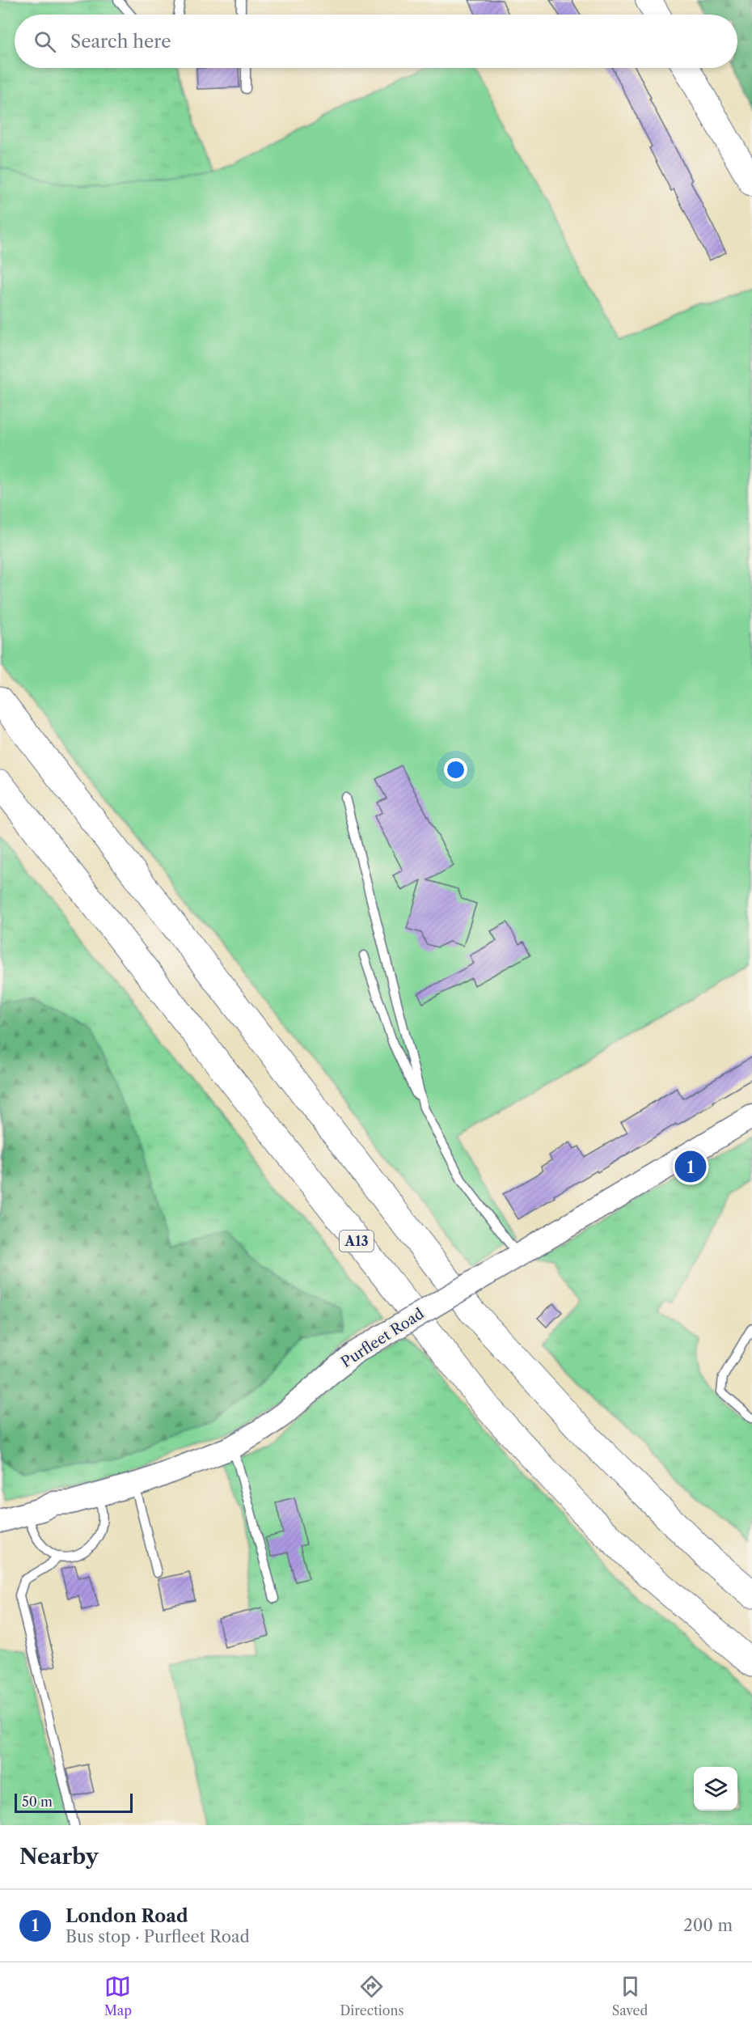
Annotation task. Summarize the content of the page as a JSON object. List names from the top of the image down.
{
  "streets": {
    "highway": ["A13"],
    "street": ["Purfleet Road"]
  },
  "scale_bar": "50 m",
  "page": {
    "search": "Search here",
    "pins": "1",
    "scale": "50 m",
    "heading": "Nearby",
    "list": [
      {
        "mark": "1",
        "name": "London Road",
        "note": "Bus stop · Purfleet Road",
        "value": "200 m"
      }
    ],
    "nav": ["Map", "Directions", "Saved"]
  }
}
